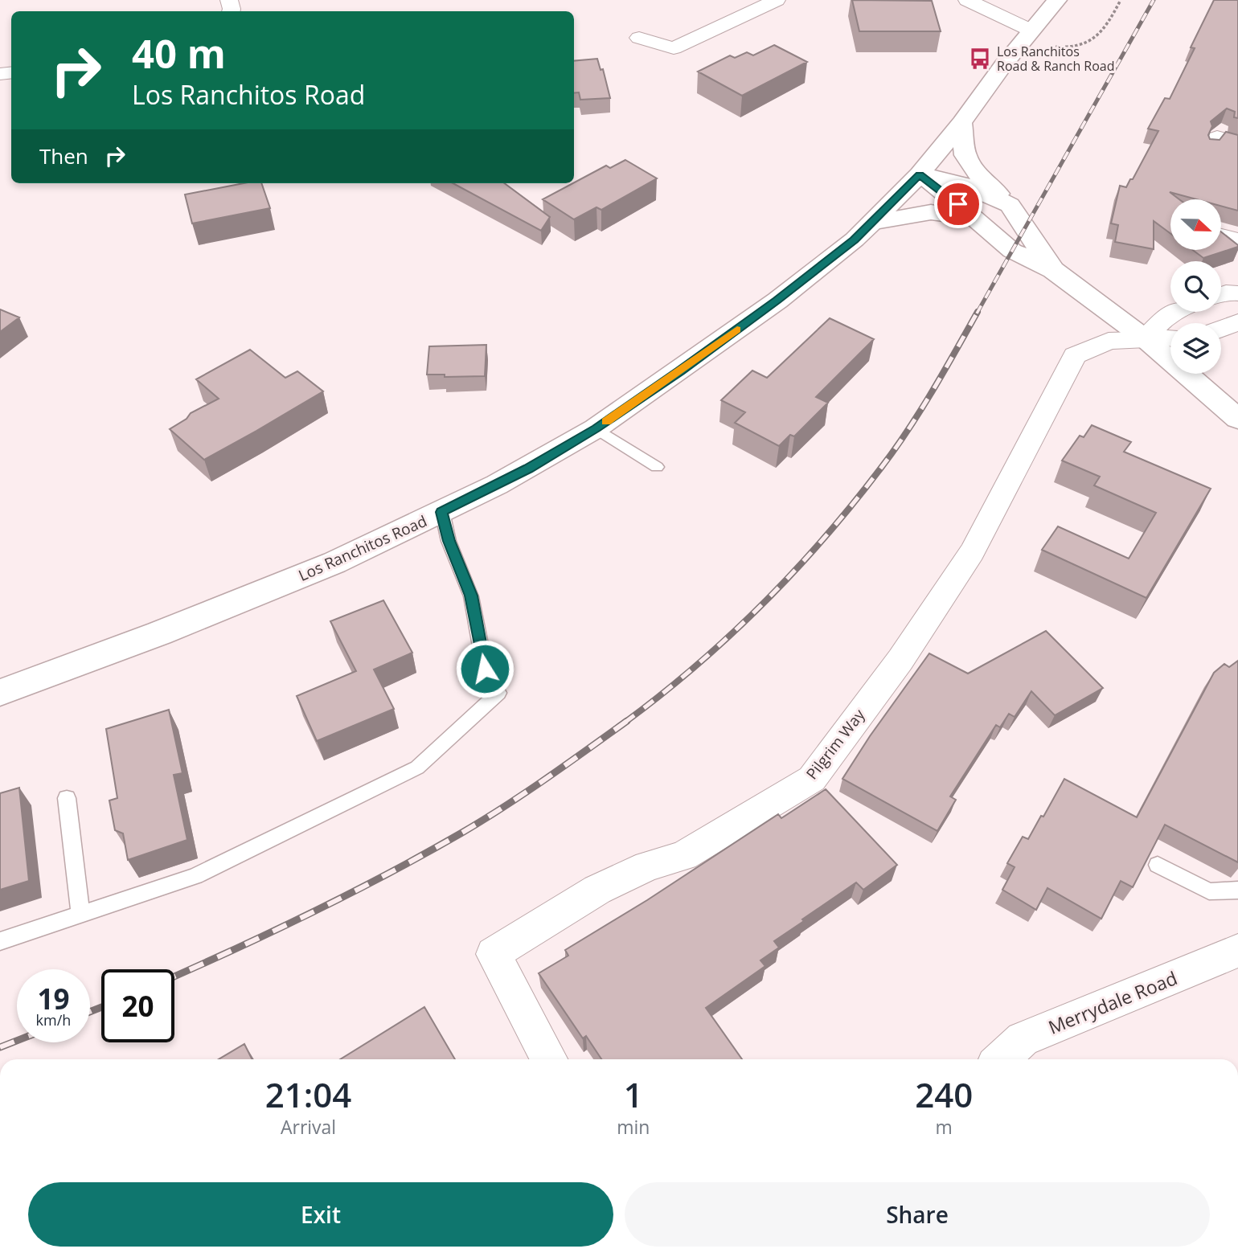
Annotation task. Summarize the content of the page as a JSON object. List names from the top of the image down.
{
  "streets": {
    "main road": ["Los Ranchitos Road"],
    "street": ["Pilgrim Way", "Merrydale Road"]
  },
  "places": {
    "bus stop": ["Los Ranchitos Road & Ranch Road"]
  },
  "north": "right",
  "page": {
    "turn": ["40 m", "Los Ranchitos Road"],
    "then": "Then",
    "speed": "19 km/h",
    "limit": "20",
    "eta": [
      "21:04",
      "Arrival",
      "1",
      "min",
      "240",
      "m"
    ],
    "buttons": ["Exit", "Share"]
  }
}
